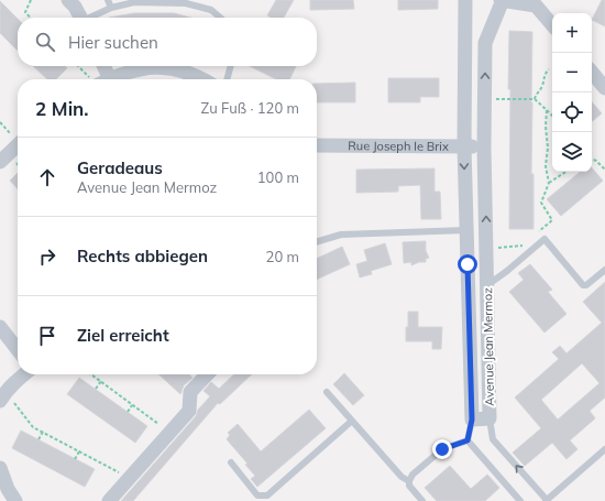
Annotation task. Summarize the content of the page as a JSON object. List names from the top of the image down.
{
  "streets": {
    "street": ["Rue Joseph le Brix", "Avenue Jean Mermoz"]
  },
  "crossings": [
    ["Rue Joseph le Brix", "Avenue Jean Mermoz"]
  ],
  "page": {
    "map_buttons": ["+", "−"],
    "search": "Hier suchen",
    "heading": ["2 Min.", "Zu Fuß · 120 m"],
    "list": [
      ["Geradeaus", "Avenue Jean Mermoz", "100 m"],
      ["Rechts abbiegen", "20 m"],
      "Ziel erreicht"
    ]
  }
}
